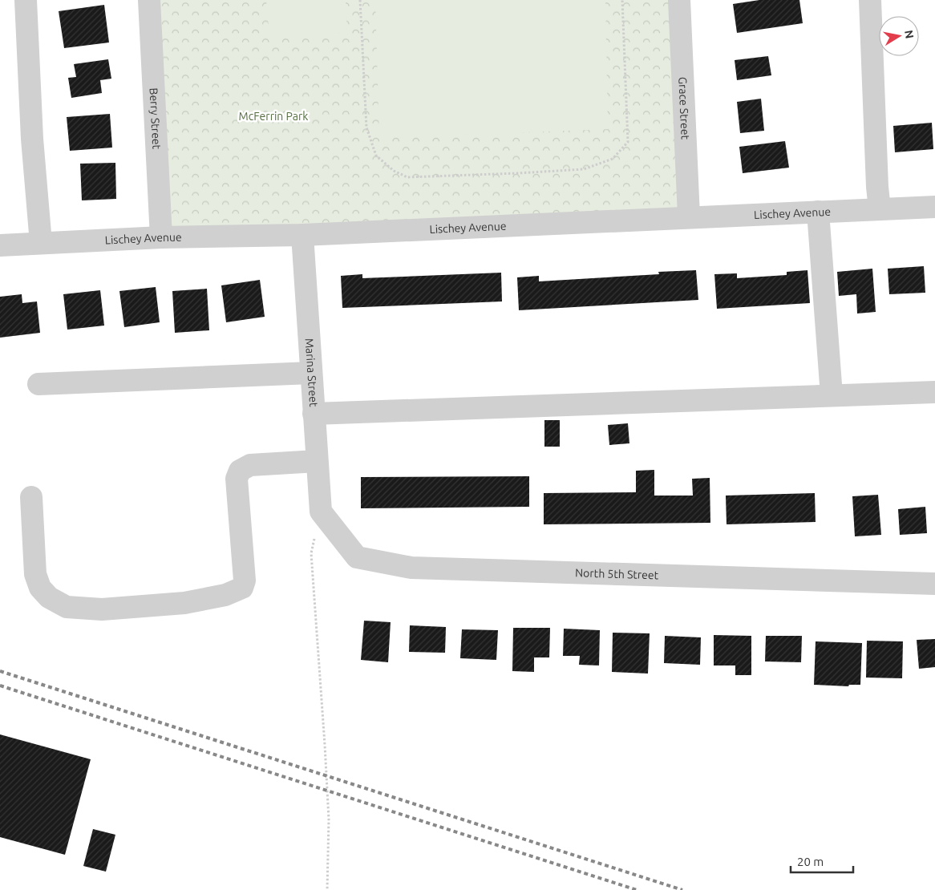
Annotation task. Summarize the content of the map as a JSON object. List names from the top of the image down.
{
  "streets": {
    "street": [
      "Grace Street",
      "Berry Street",
      "Lischey Avenue",
      "Marina Street",
      "North 5th Street"
    ]
  },
  "crossings": [
    ["Grace Street", "Lischey Avenue"],
    ["Berry Street", "Lischey Avenue"],
    ["Lischey Avenue", "Marina Street"],
    ["Marina Street", "North 5th Street"]
  ],
  "parks": ["McFerrin Park"],
  "scale_bar": "20 m",
  "north": "right"
}
